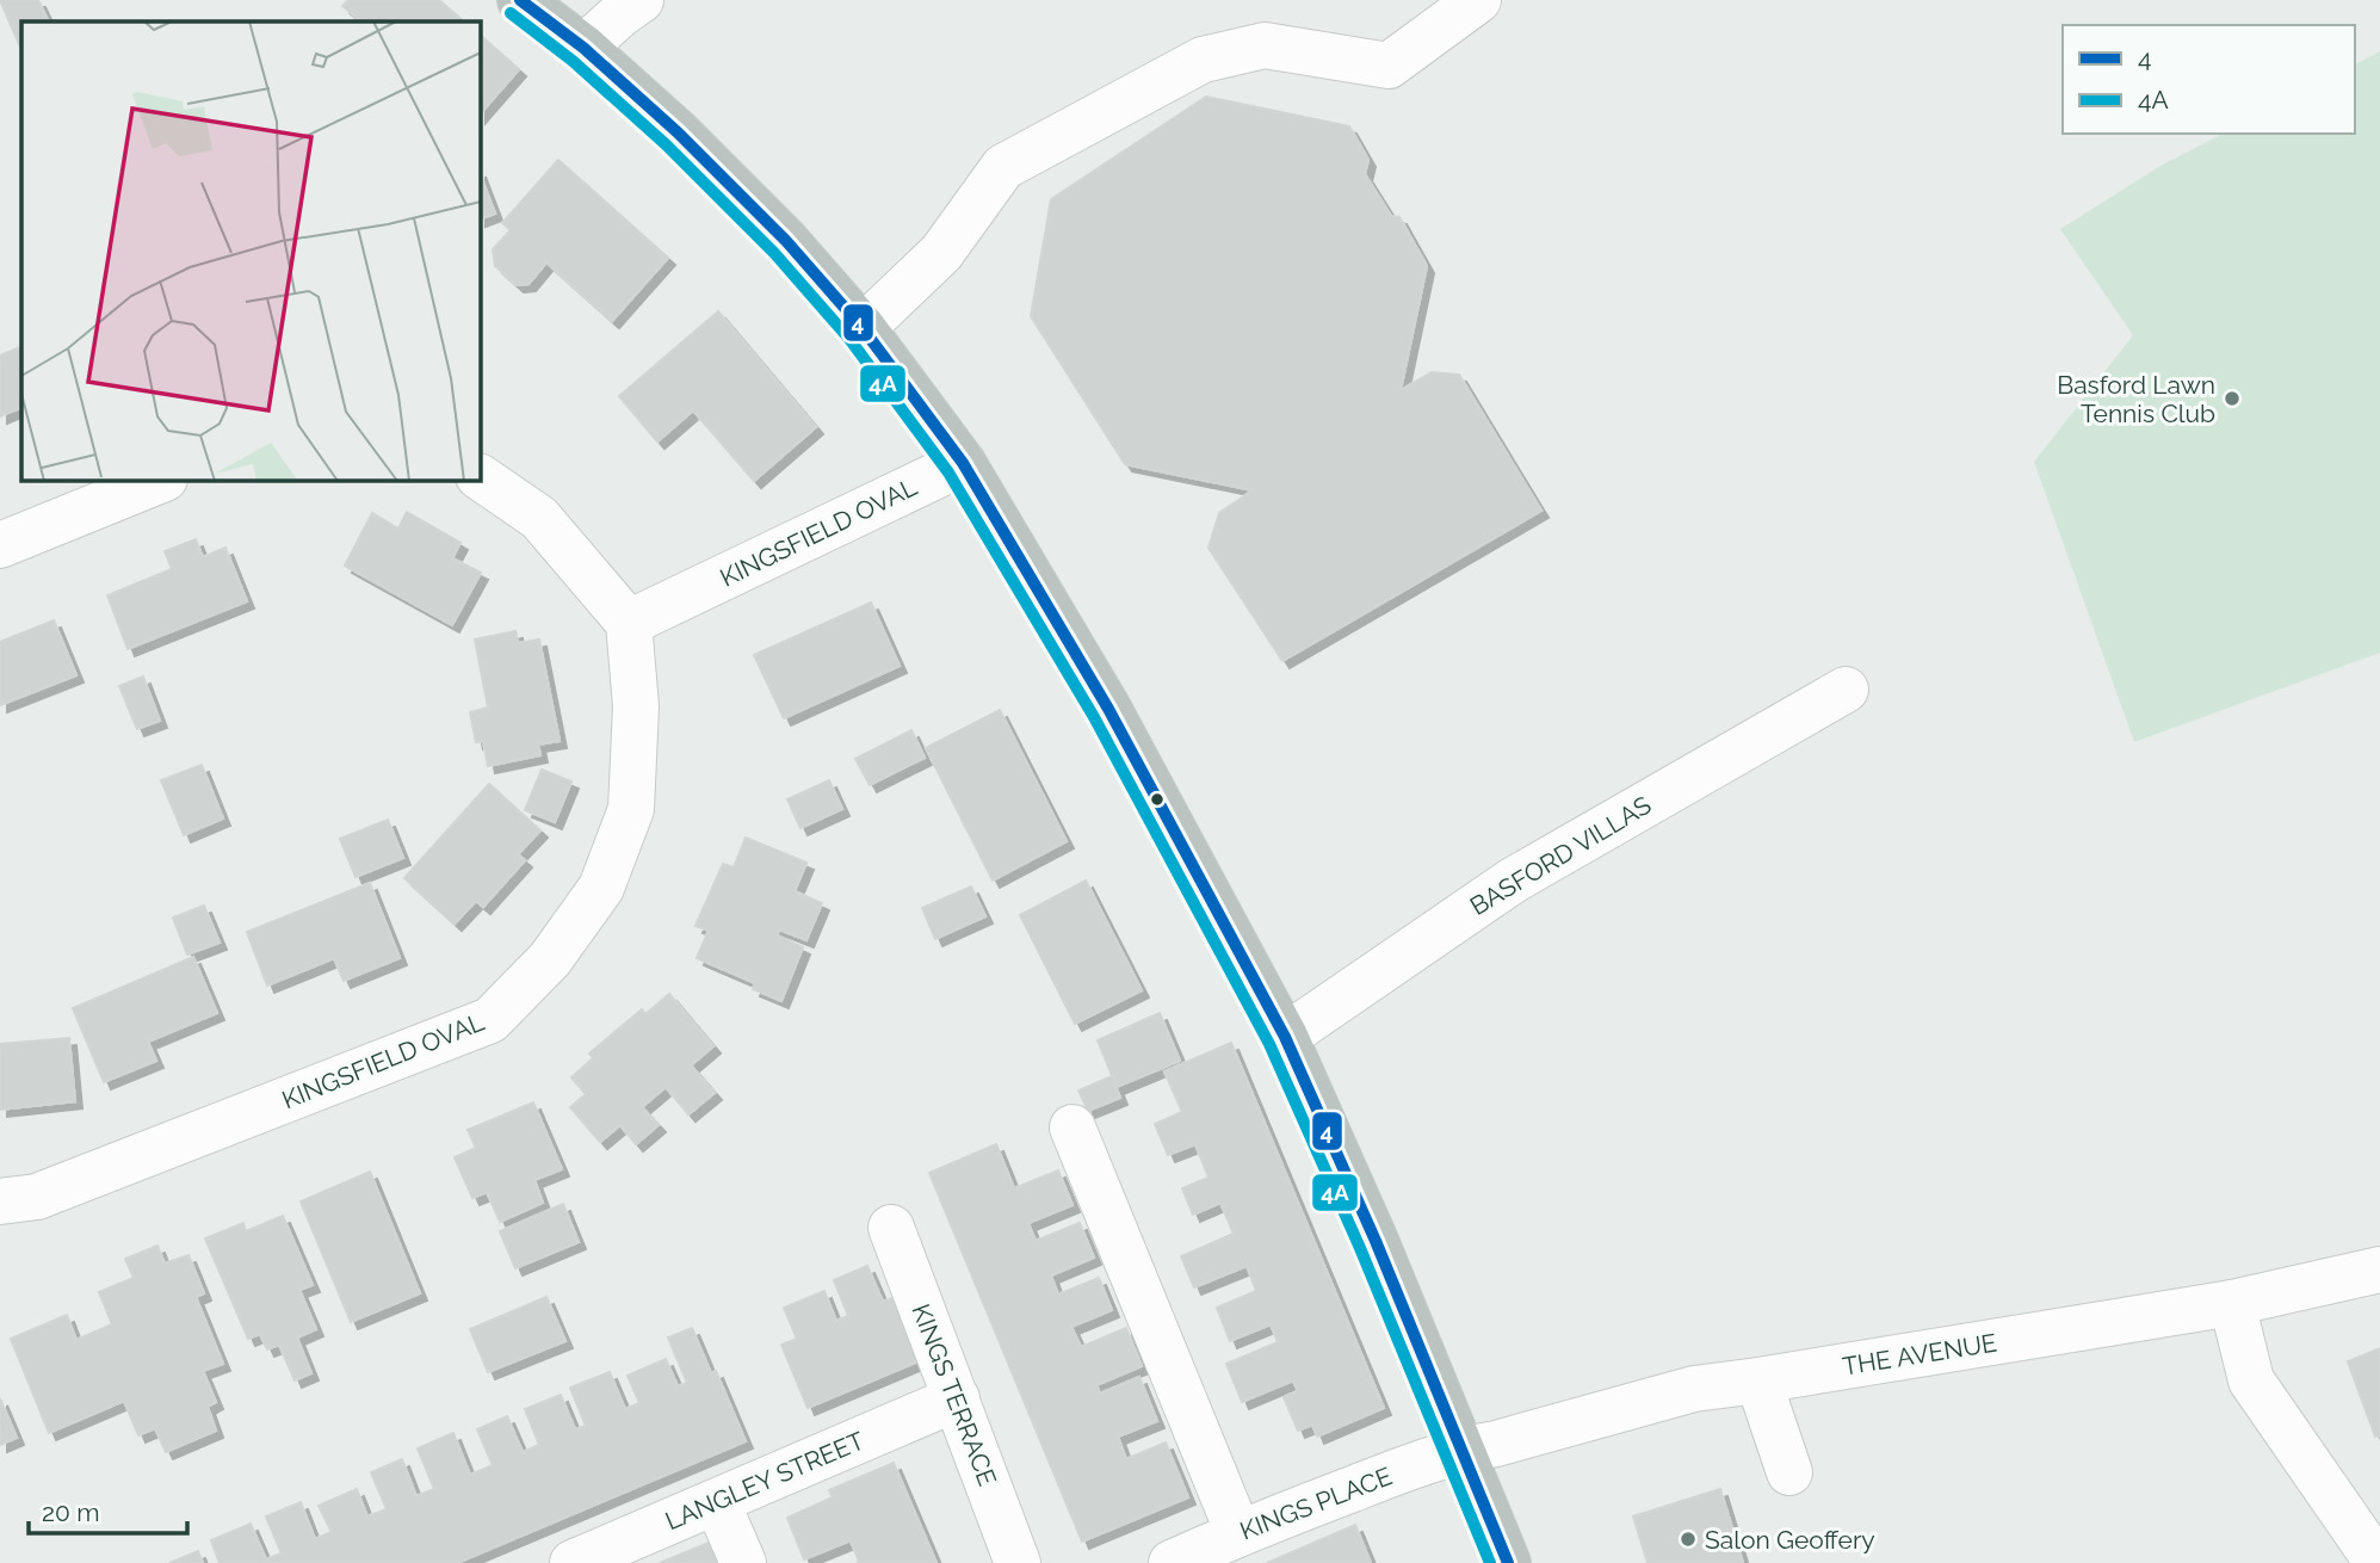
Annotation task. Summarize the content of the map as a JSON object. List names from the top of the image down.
{
  "streets": {
    "street": [
      "KINGSFIELD OVAL",
      "BASFORD VILLAS",
      "THE AVENUE",
      "KINGS TERRACE",
      "LANGLEY STREET",
      "KINGS PLACE"
    ]
  },
  "crossings": [
    ["THE AVENUE", "KINGS PLACE"],
    ["KINGS TERRACE", "LANGLEY STREET"]
  ],
  "places": ["Basford Lawn Tennis Club", "Salon Geoffery"],
  "lines": ["transit line 4", "transit line 4A"],
  "legend": ["4", "4A"],
  "scale_bar": "20 m"
}
